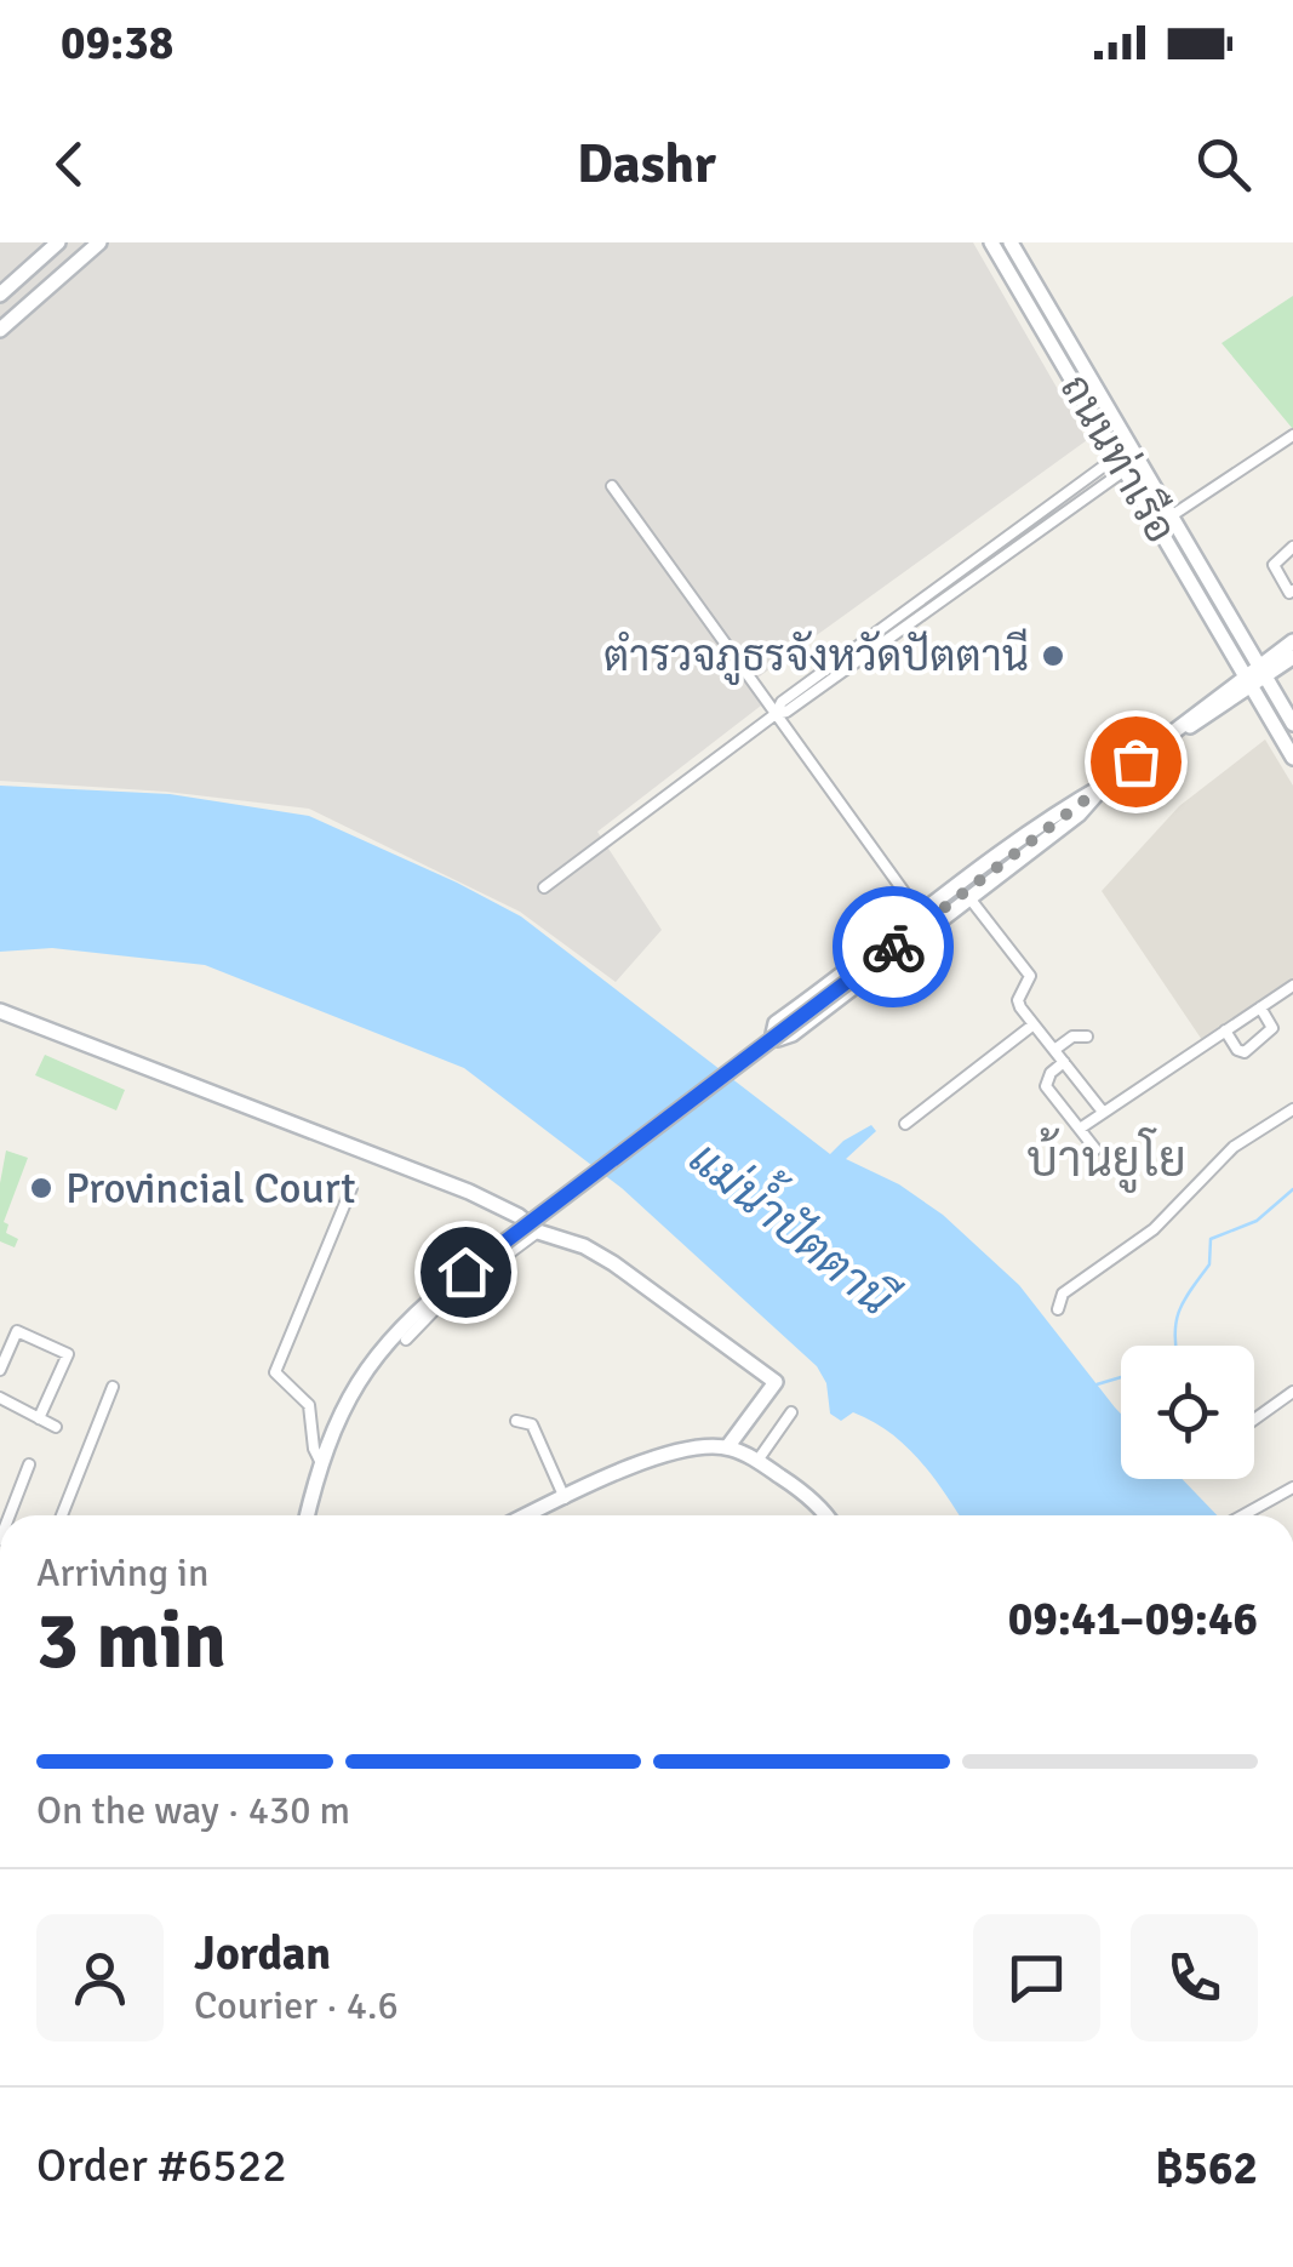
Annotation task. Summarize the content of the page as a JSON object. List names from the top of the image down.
{
  "streets": {
    "street": ["ถนนท่าเรือ"]
  },
  "districts": ["บ้านยูโย"],
  "water": ["แม่น้ำปัตตานี"],
  "places": ["ตำรวจภูธรจังหวัดปัตตานี", "Provincial Court"],
  "page": {
    "status": "09:38",
    "header": "Dashr",
    "heading": ["3 min", "Arriving in", "09:41–09:46"],
    "panel": [
      "Jordan",
      "Courier · 4.6",
      "Order #6522",
      "฿562"
    ],
    "bar": "On the way · 430 m"
  }
}
